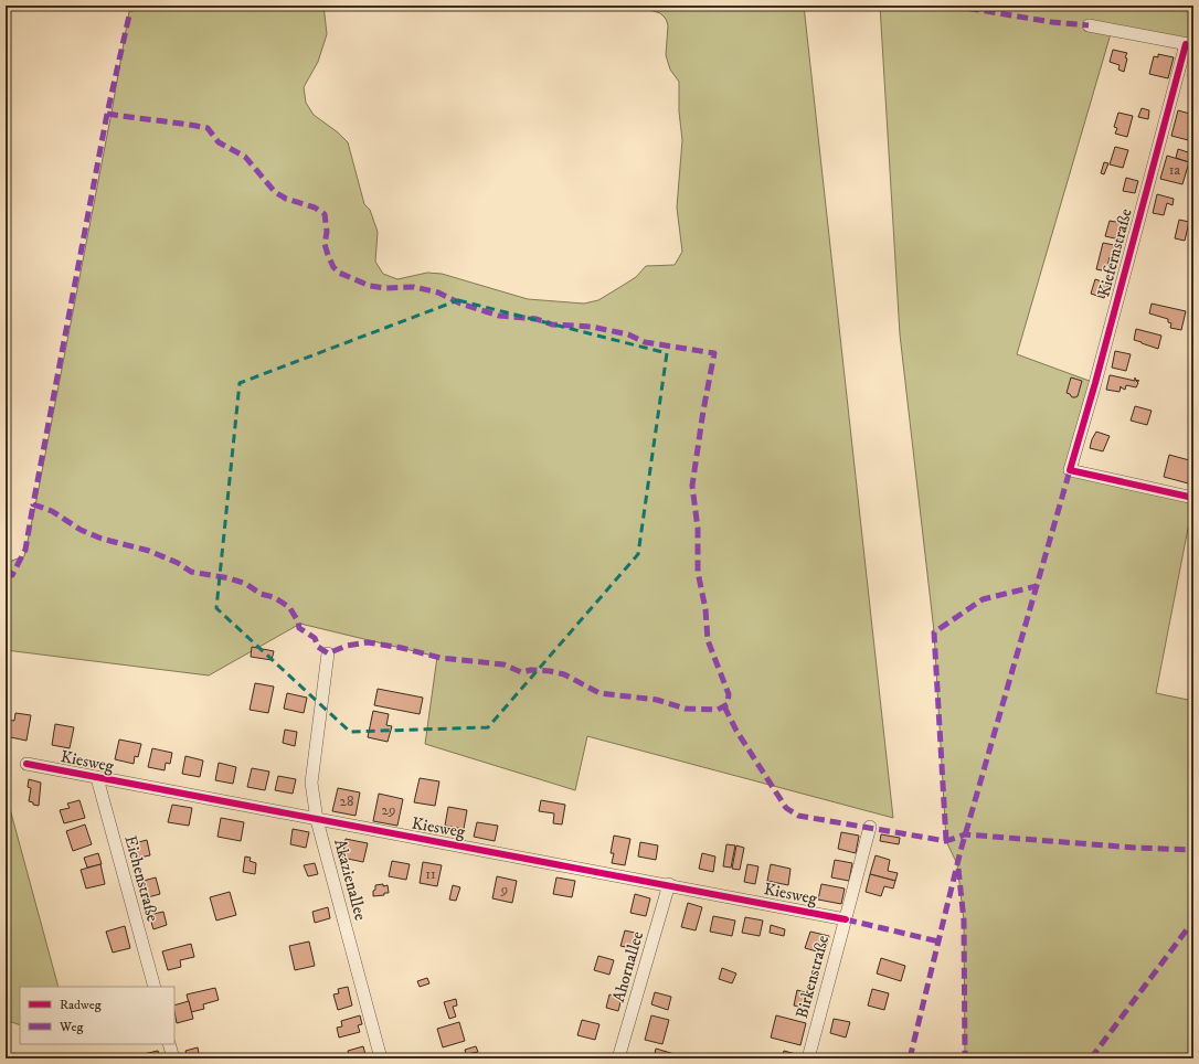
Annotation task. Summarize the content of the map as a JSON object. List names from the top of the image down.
{
  "streets": {
    "street": [
      "Kiefernstraße",
      "Kiesweg",
      "Eichenstraße",
      "Akazienallee",
      "Ahornallee",
      "Birkenstraße"
    ]
  },
  "crossings": [
    ["Kiesweg", "Eichenstraße"],
    ["Kiesweg", "Akazienallee"],
    ["Kiesweg", "Ahornallee"],
    ["Kiesweg", "Birkenstraße"]
  ],
  "house_numbers": [
    "1a",
    "28",
    "29",
    "11",
    "9"
  ],
  "legend": ["Radweg", "Weg"]
}
